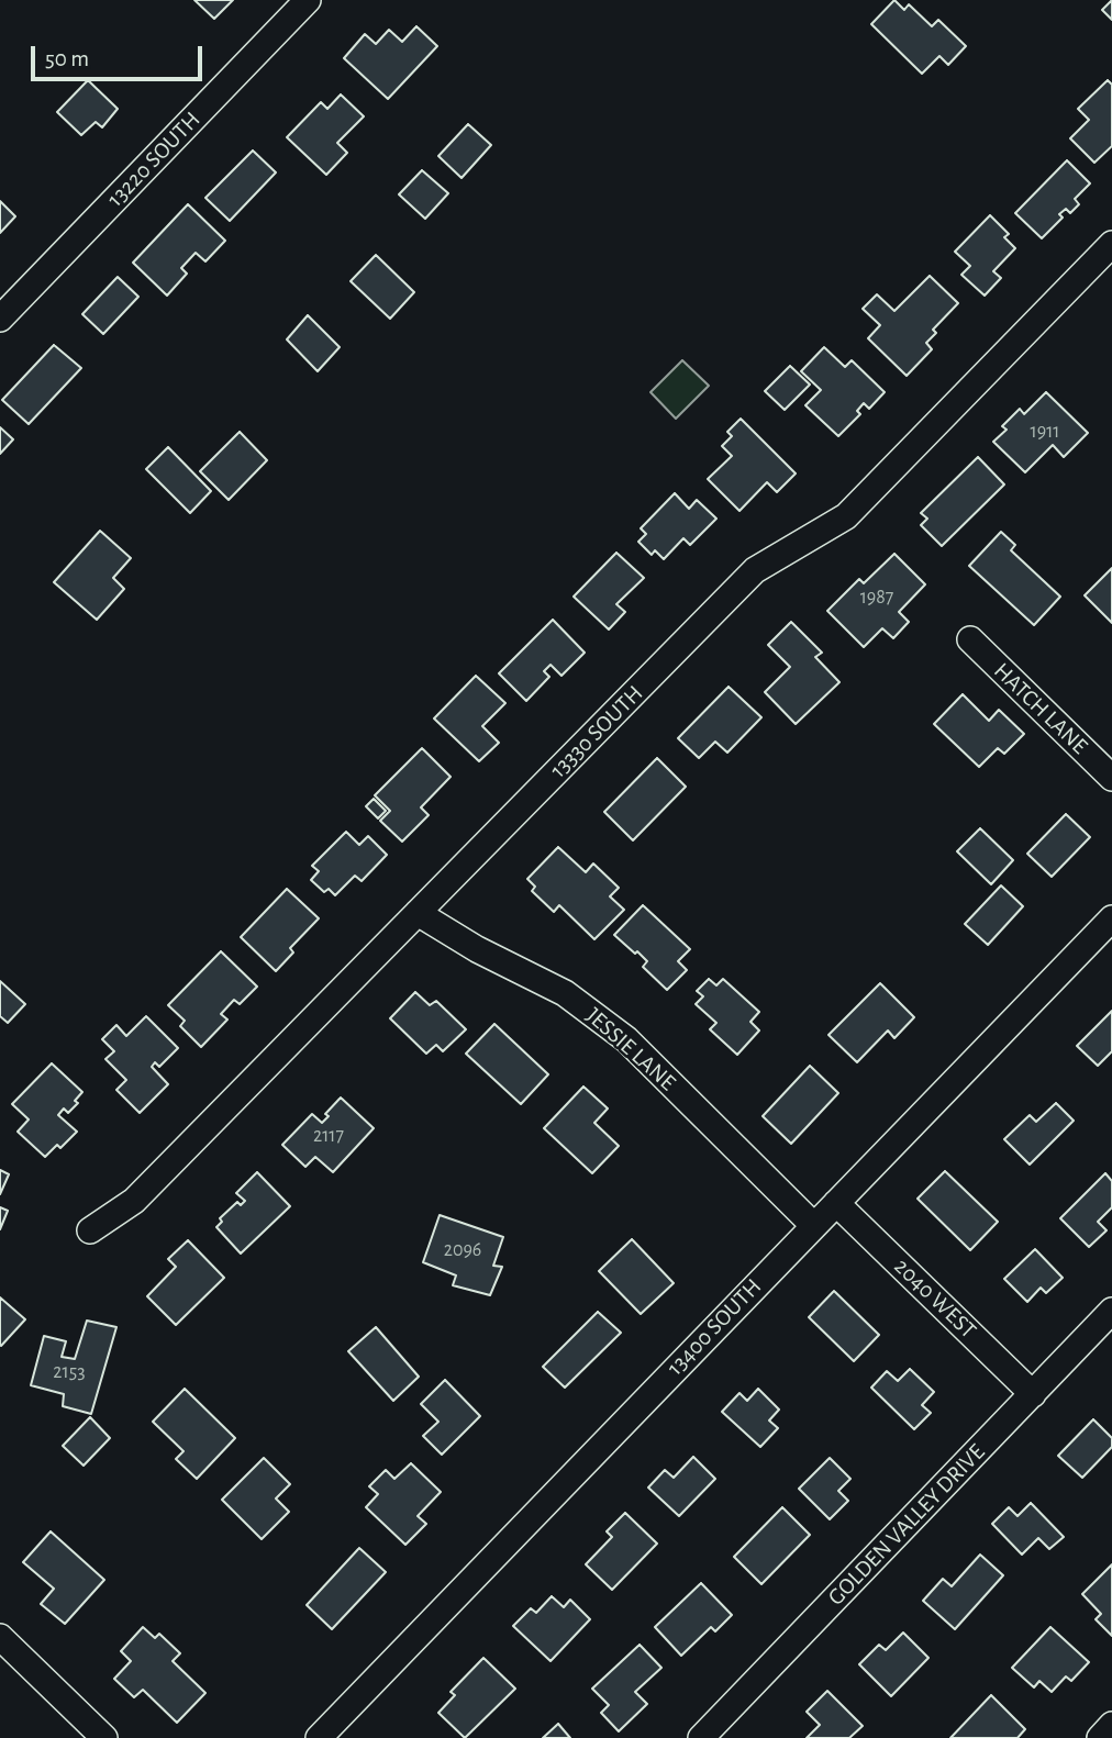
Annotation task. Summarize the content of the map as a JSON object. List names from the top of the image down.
{
  "streets": {
    "street": [
      "13220 SOUTH",
      "HATCH LANE",
      "13330 SOUTH",
      "JESSIE LANE",
      "2040 WEST",
      "13400 SOUTH",
      "GOLDEN VALLEY DRIVE"
    ]
  },
  "crossings": [
    ["13330 SOUTH", "JESSIE LANE"],
    ["JESSIE LANE", "13400 SOUTH"],
    ["2040 WEST", "13400 SOUTH"],
    ["2040 WEST", "GOLDEN VALLEY DRIVE"]
  ],
  "house_numbers": [
    "1911",
    "1987",
    "2117",
    "2096",
    "2153"
  ],
  "scale_bar": "50 m"
}
